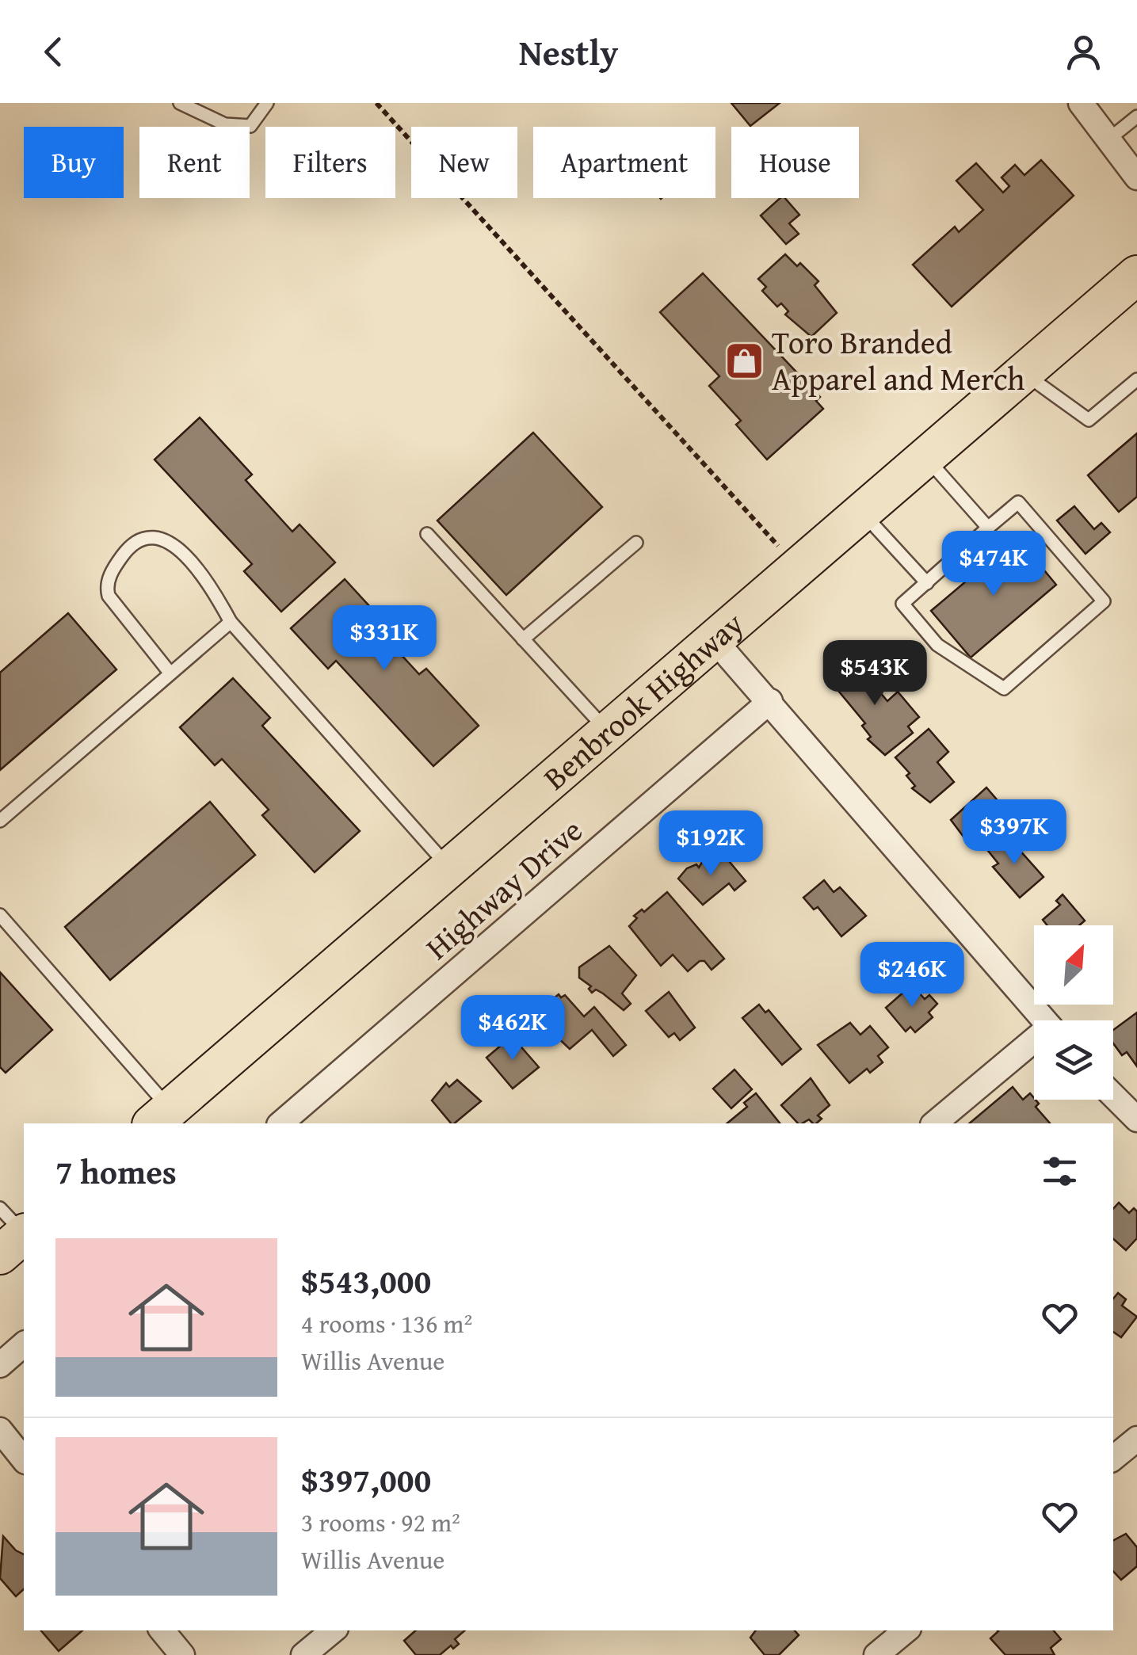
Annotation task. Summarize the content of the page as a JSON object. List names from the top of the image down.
{
  "streets": {
    "main road": ["Benbrook Highway"],
    "street": ["Highway Drive"]
  },
  "places": {
    "shop": ["Toro Branded Apparel and Merch"]
  },
  "north": "top right",
  "page": {
    "header": "Nestly",
    "chip": [
      "Buy",
      "Rent",
      "Filters",
      "New",
      "Apartment",
      "House"
    ],
    "price": [
      "$474K",
      "$331K",
      "$543K",
      "$397K",
      "$192K",
      "$246K",
      "$462K"
    ],
    "heading": "7 homes",
    "list": [
      {
        "name": "$543,000",
        "note": "4 rooms · 136 m² · Willis Avenue"
      },
      {
        "name": "$397,000",
        "note": "3 rooms · 92 m² · Willis Avenue"
      }
    ]
  }
}
